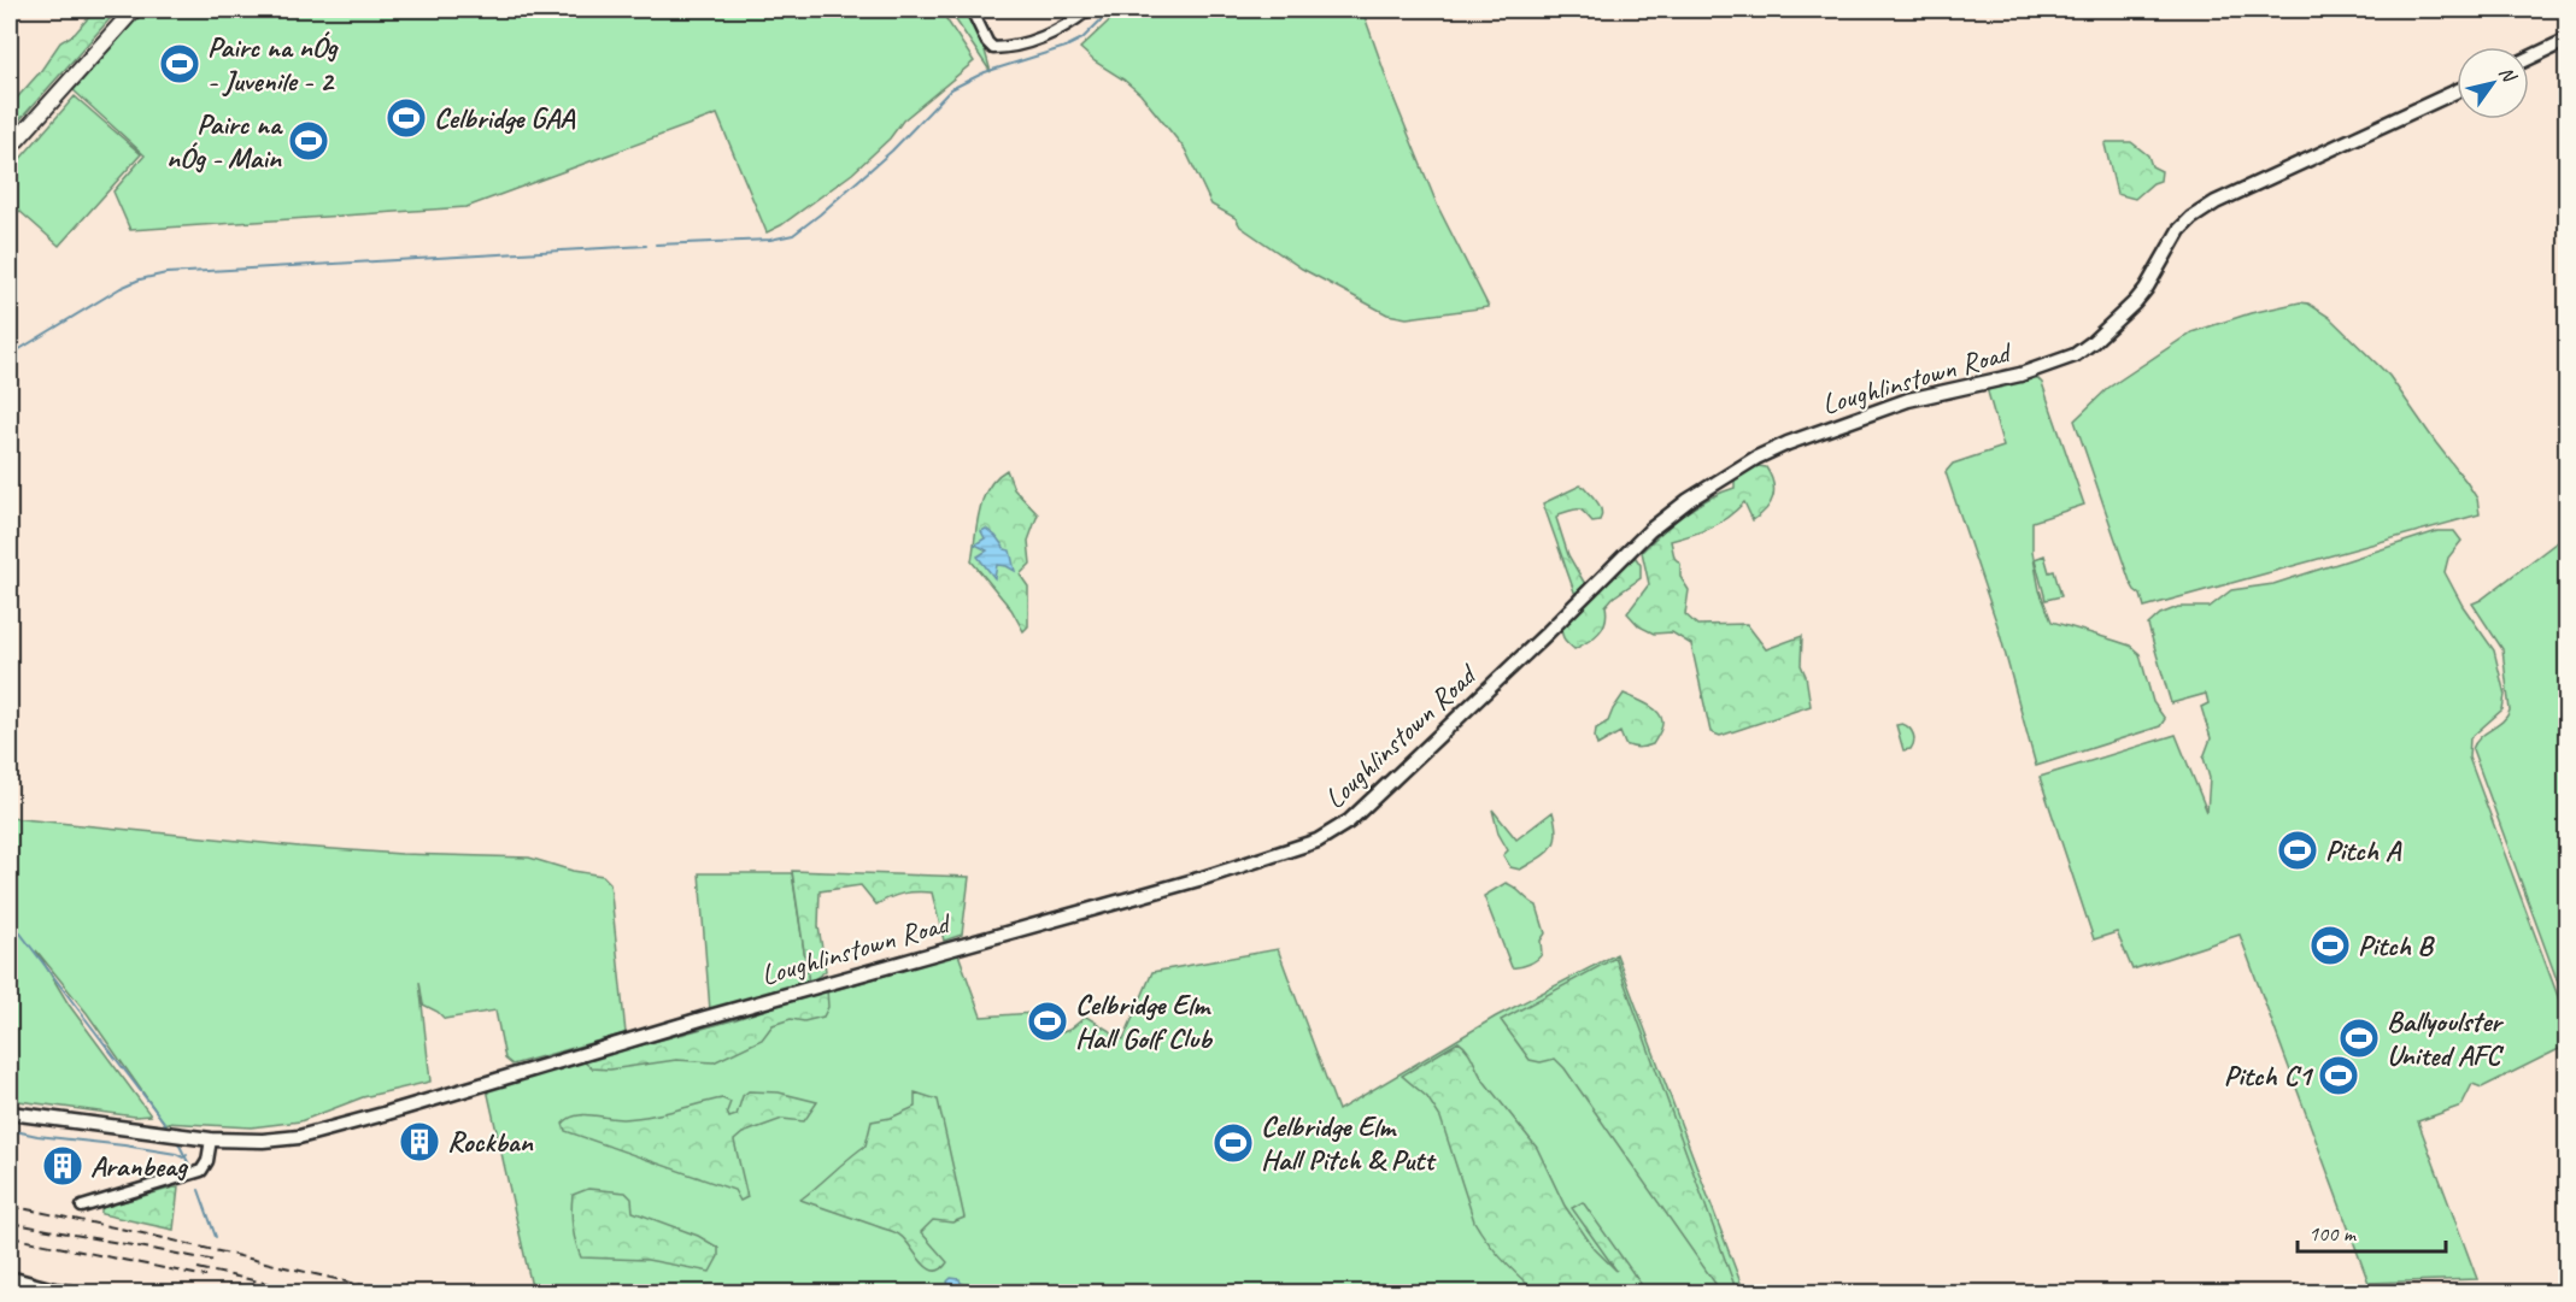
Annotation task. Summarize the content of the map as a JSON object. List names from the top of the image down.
{
  "streets": {
    "street": ["Loughlinstown Road"]
  },
  "places": {
    "sports": [
      "Pairc na nÓg - Juvenile - 2",
      "Celbridge GAA",
      "Pairc na nÓg - Main",
      "Pitch A",
      "Pitch B",
      "Celbridge Elm Hall Golf Club",
      "Ballyoulster United AFC",
      "Pitch C1",
      "Celbridge Elm Hall Pitch & Putt"
    ],
    "building": ["Rockban", "Aranbeag"]
  },
  "scale_bar": "100 m",
  "north": "top right"
}
